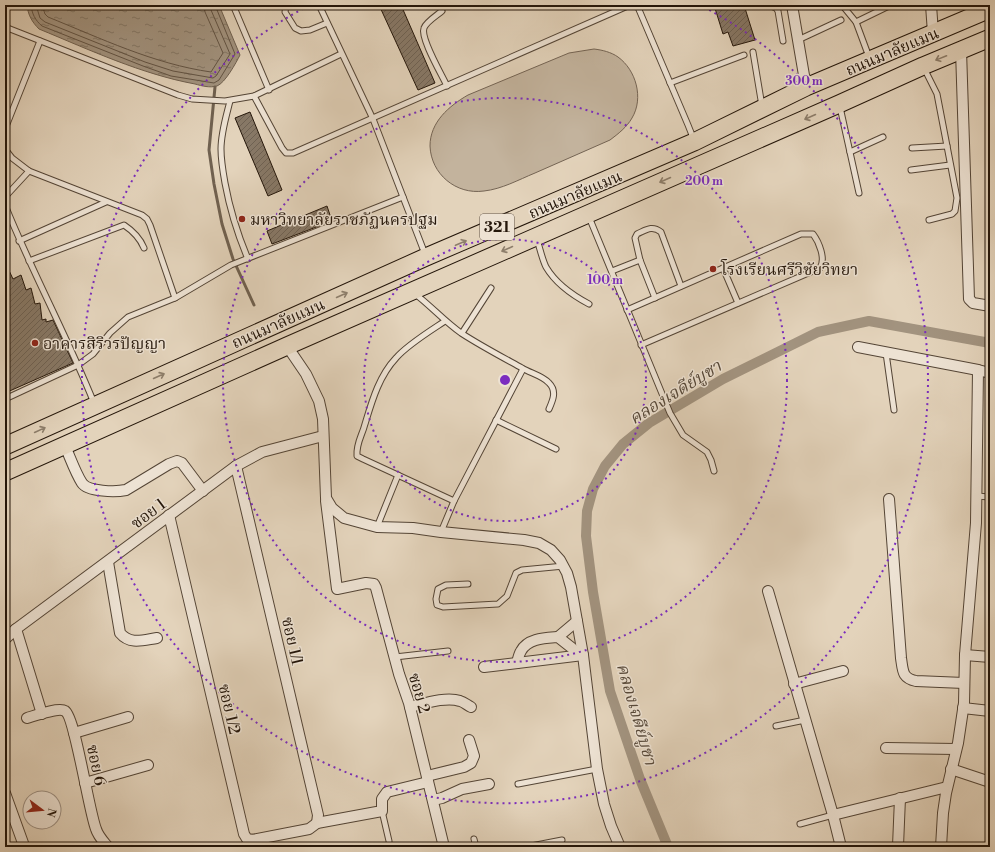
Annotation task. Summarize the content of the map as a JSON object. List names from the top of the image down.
{
  "streets": {
    "highway": ["ถนนมาลัยแมน", "321"],
    "street": [
      "ซอย 1",
      "ซอย 1/1",
      "ซอย 2",
      "ซอย 1/2",
      "ซอย 6"
    ]
  },
  "crossings": [
    ["ซอย 1", "ซอย 1/1"],
    ["ซอย 1", "ซอย 1/2"],
    ["ซอย 1/1", "ซอย 1/2"]
  ],
  "water": ["คลองเจดีย์บูชา"],
  "places": ["มหาวิทยาลัยราชภัฏนครปฐม", "โรงเรียนศรีวิชัยวิทยา", "อาคารสิริวรปัญญา"],
  "north": "right",
  "rings": ["300 m", "200 m", "100 m"]
}
